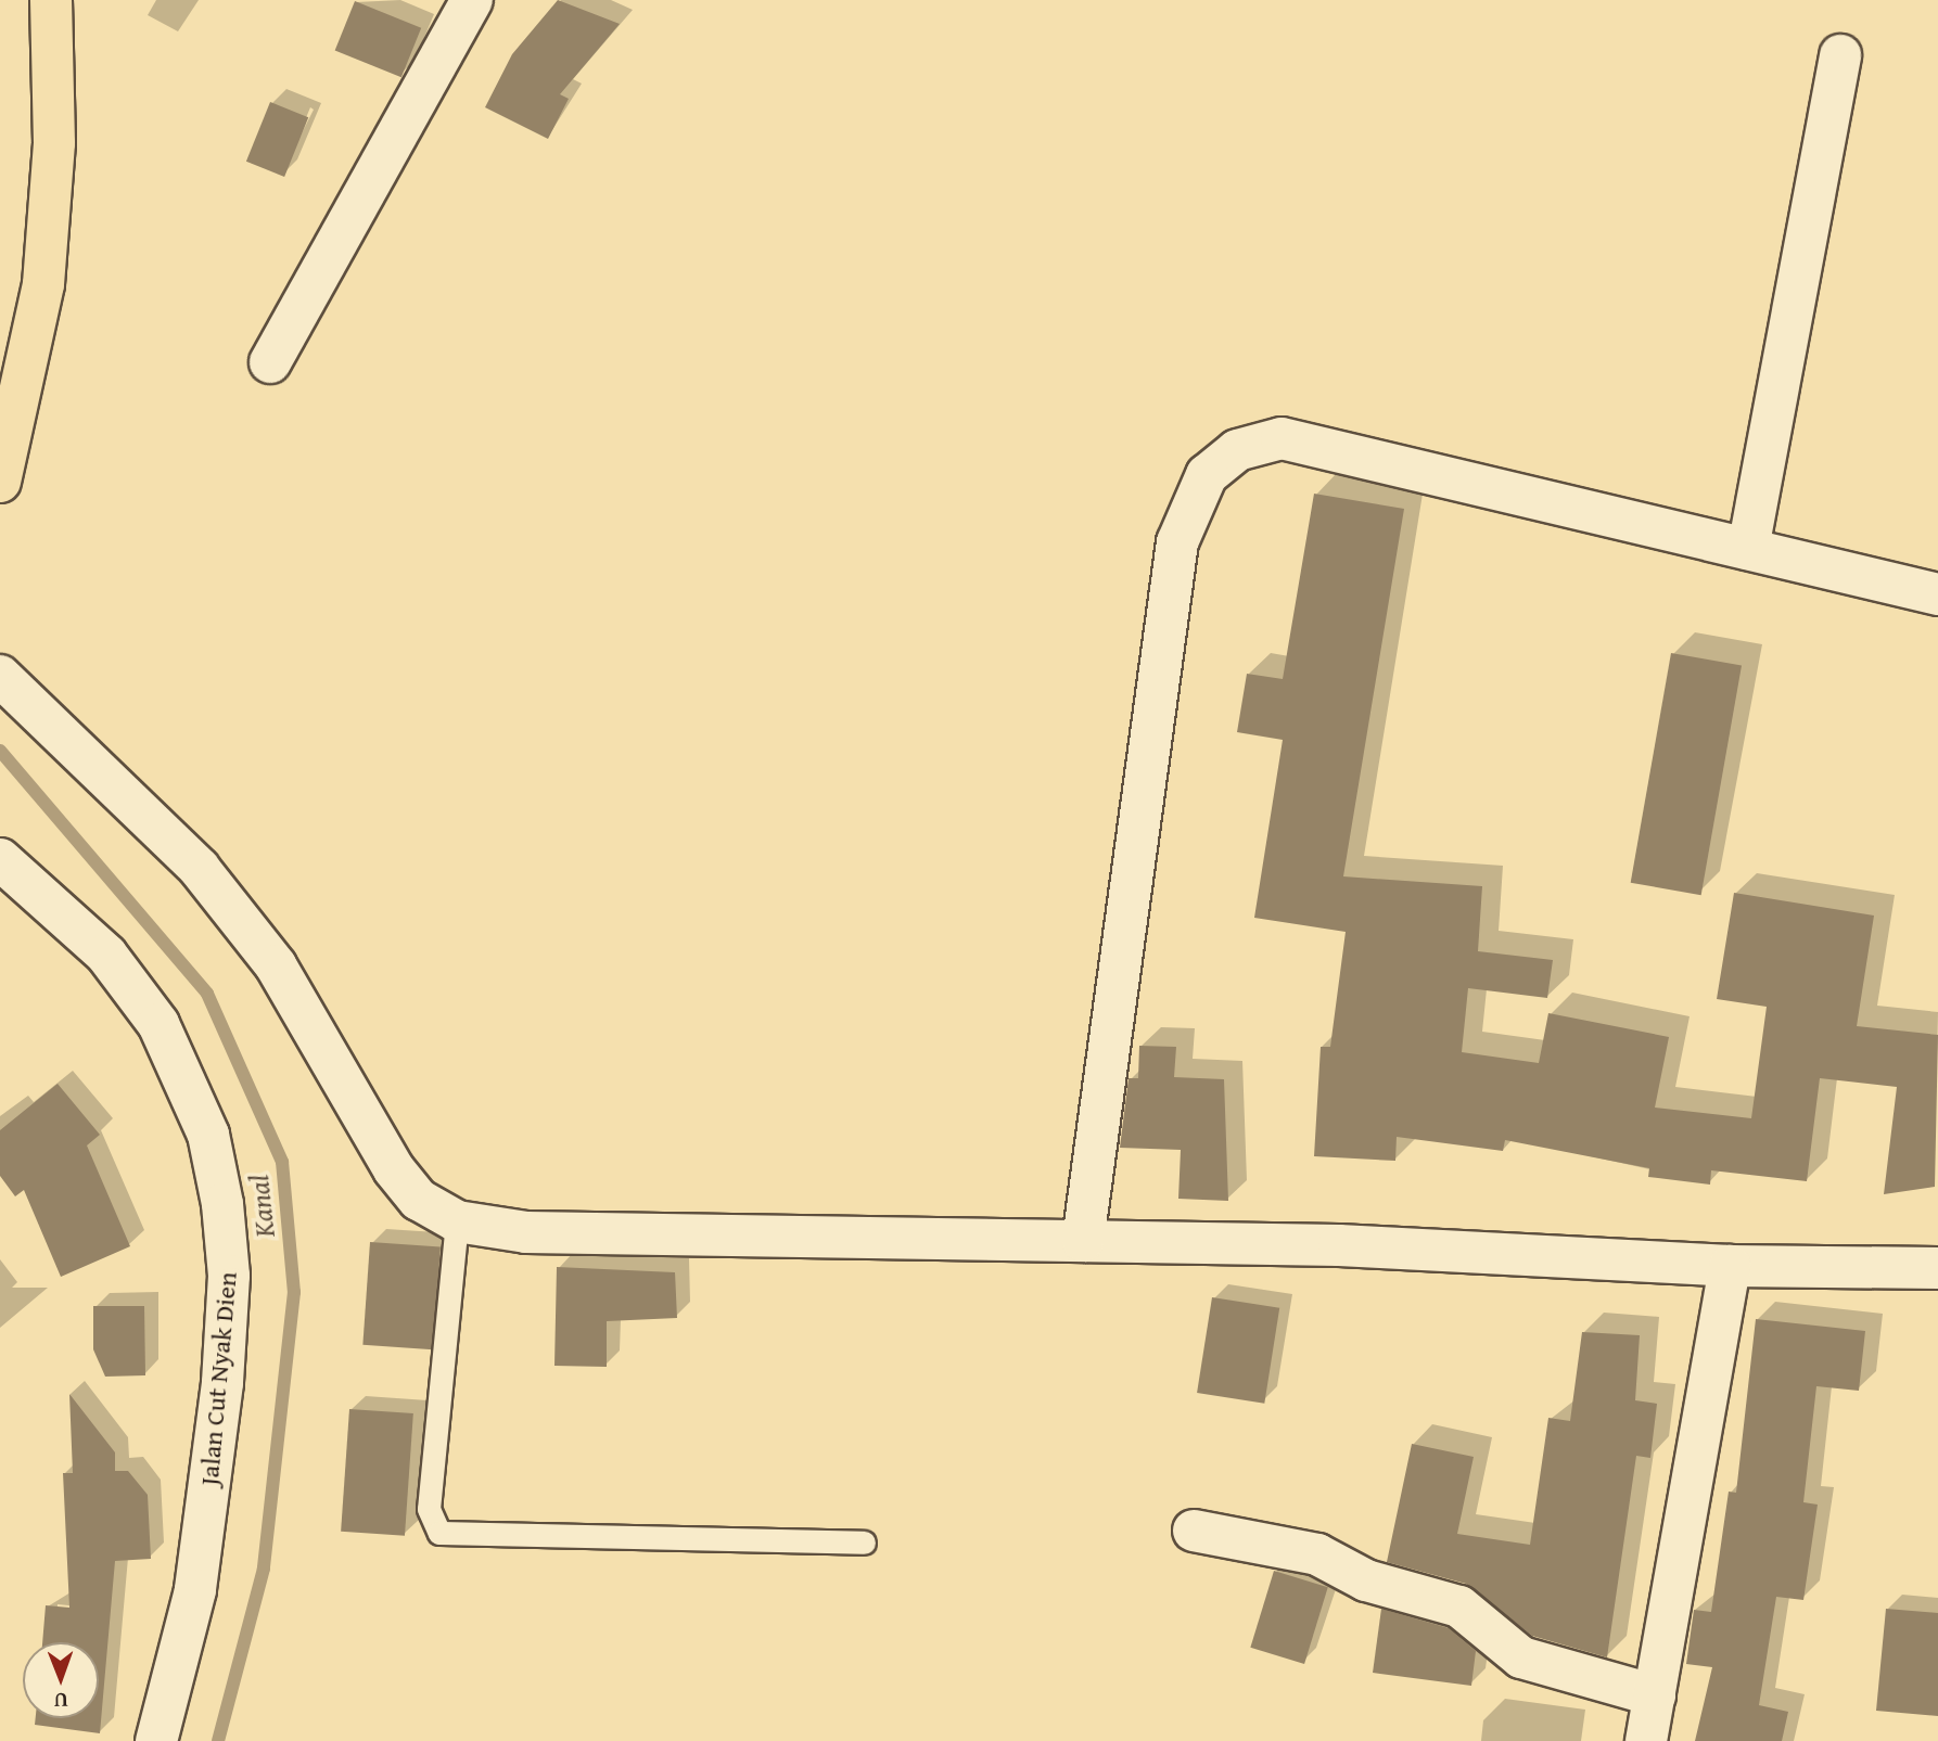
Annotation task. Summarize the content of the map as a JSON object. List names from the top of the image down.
{
  "streets": {
    "street": ["Jalan Cut Nyak Dien"]
  },
  "water": ["Kanal"],
  "north": "bottom"
}
